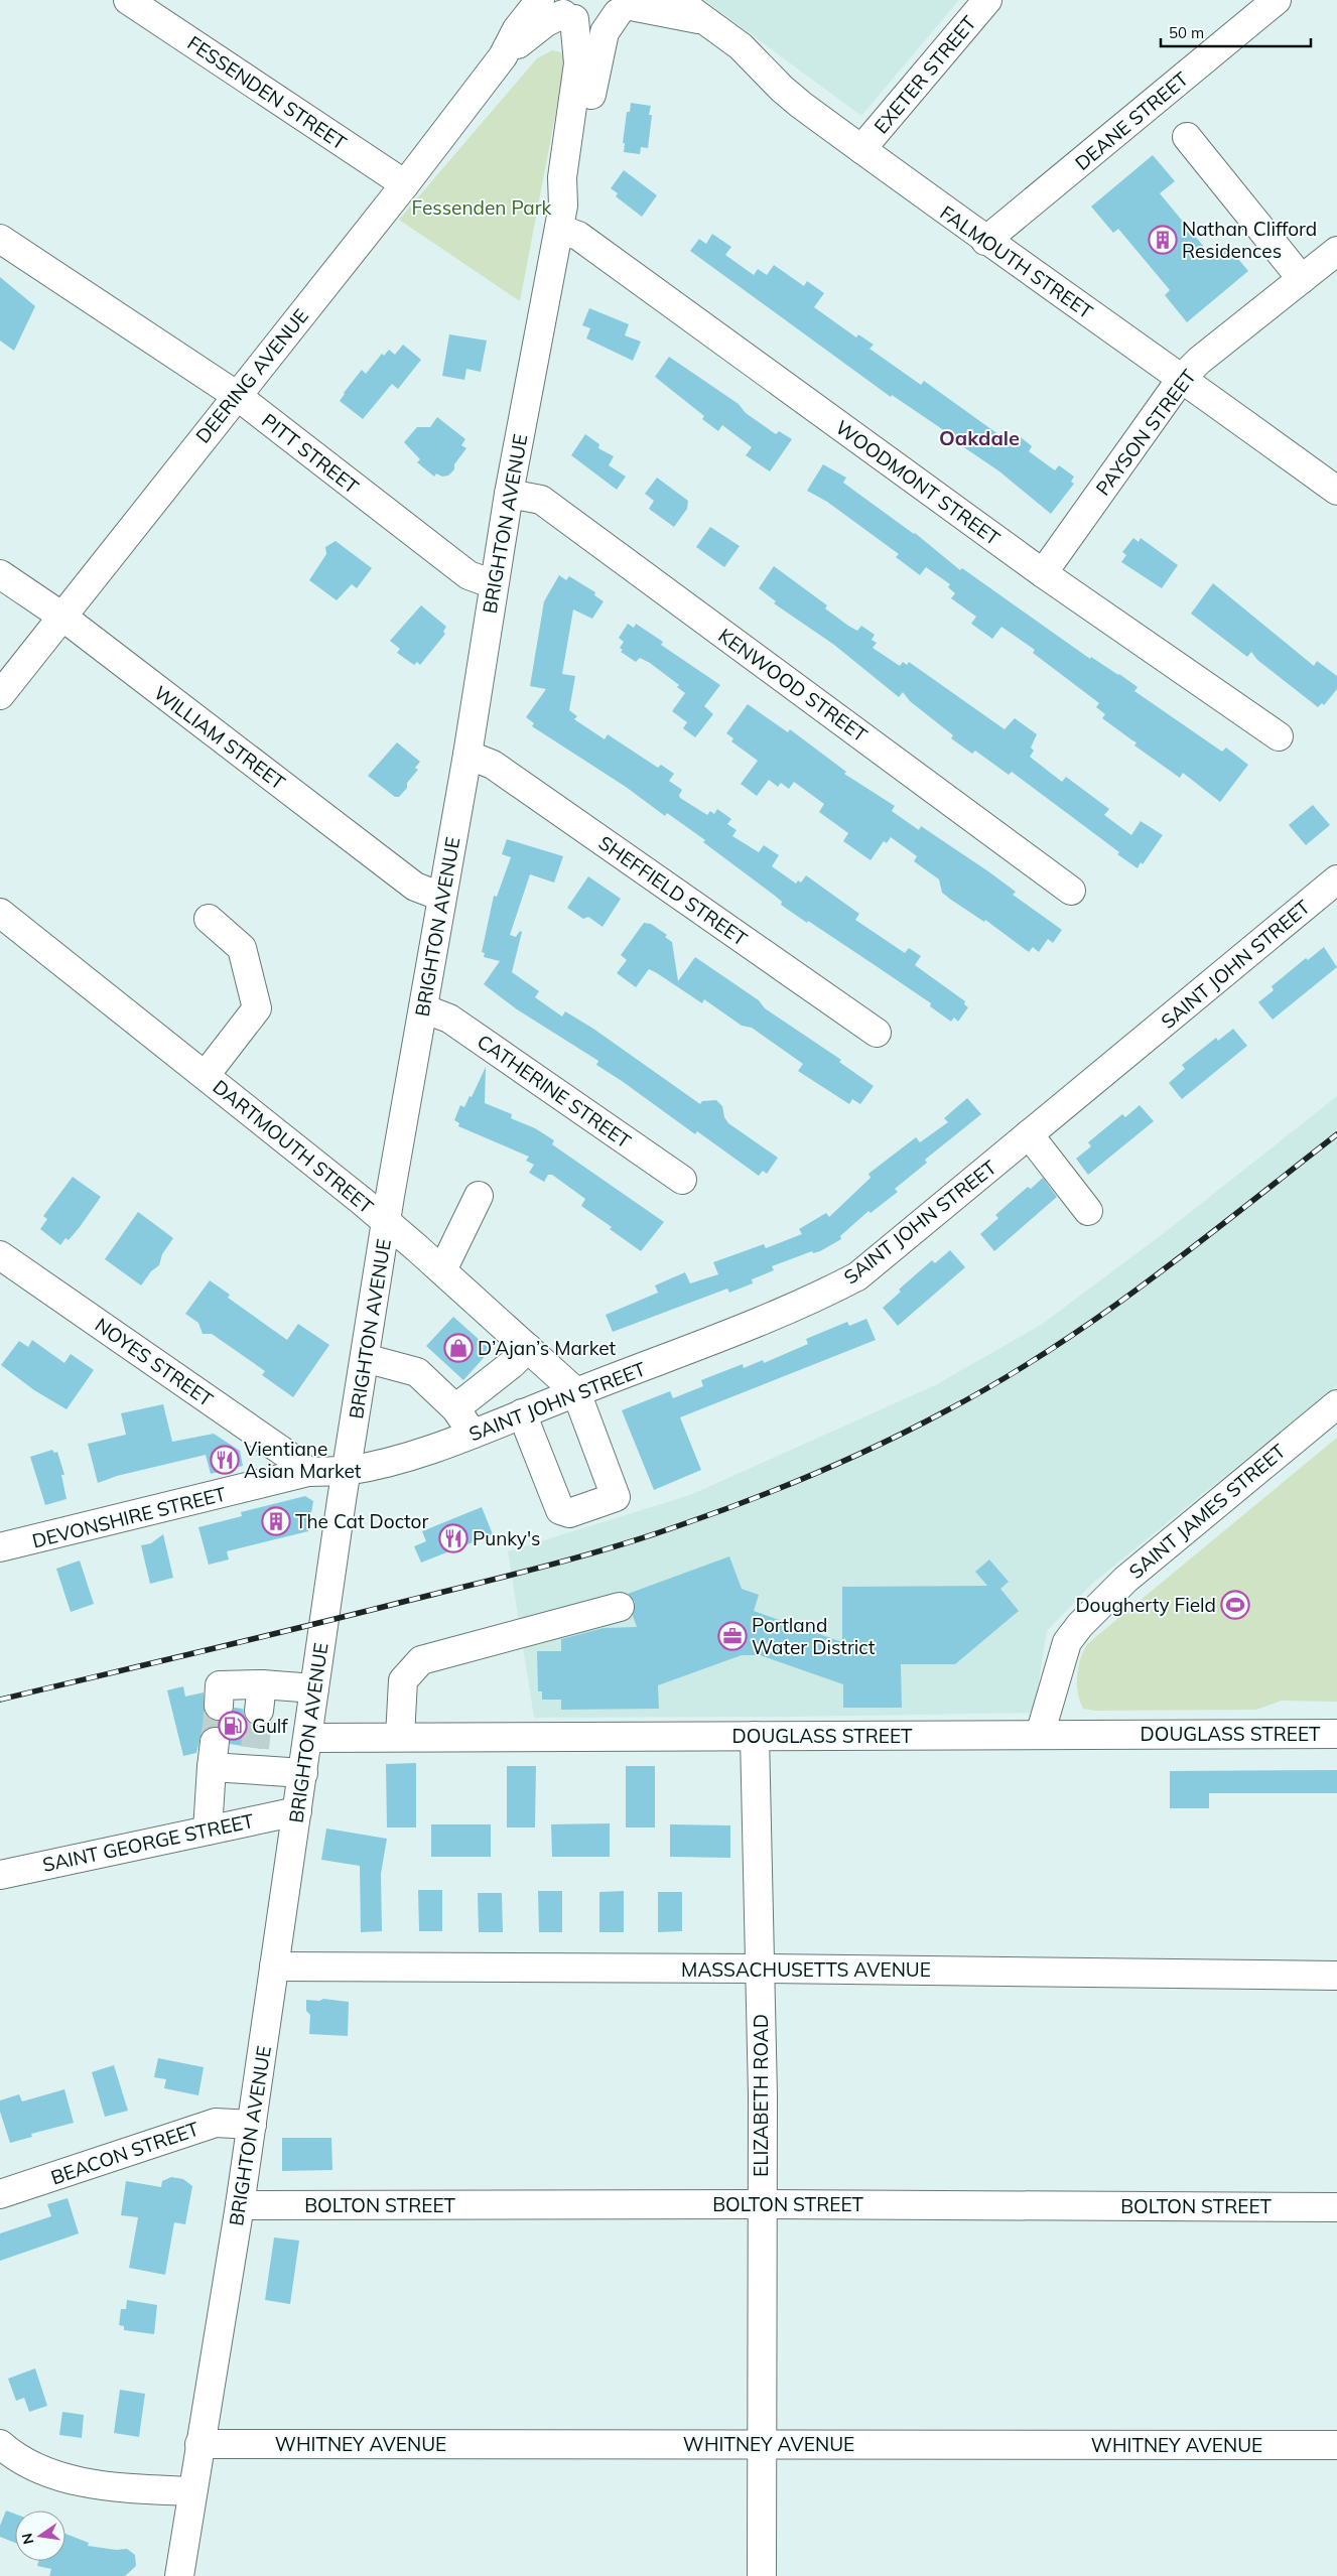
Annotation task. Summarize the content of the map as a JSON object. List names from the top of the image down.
{
  "streets": {
    "street": [
      "EXETER STREET",
      "FESSENDEN STREET",
      "DEANE STREET",
      "FALMOUTH STREET",
      "DEERING AVENUE",
      "PAYSON STREET",
      "PITT STREET",
      "WOODMONT STREET",
      "BRIGHTON AVENUE",
      "KENWOOD STREET",
      "WILLIAM STREET",
      "SHEFFIELD STREET",
      "SAINT JOHN STREET",
      "CATHERINE STREET",
      "DARTMOUTH STREET",
      "NOYES STREET",
      "SAINT JAMES STREET",
      "DEVONSHIRE STREET",
      "DOUGLASS STREET",
      "SAINT GEORGE STREET",
      "MASSACHUSETTS AVENUE",
      "ELIZABETH ROAD",
      "BEACON STREET",
      "BOLTON STREET",
      "WHITNEY AVENUE"
    ]
  },
  "crossings": [
    ["EXETER STREET", "FALMOUTH STREET"],
    ["FESSENDEN STREET", "DEERING AVENUE"],
    ["DEANE STREET", "FALMOUTH STREET"],
    ["FALMOUTH STREET", "PAYSON STREET"],
    ["FALMOUTH STREET", "BRIGHTON AVENUE"],
    ["DEERING AVENUE", "PITT STREET"],
    ["DEERING AVENUE", "BRIGHTON AVENUE"],
    ["DEERING AVENUE", "WILLIAM STREET"],
    ["PAYSON STREET", "WOODMONT STREET"],
    ["PITT STREET", "BRIGHTON AVENUE"],
    ["WOODMONT STREET", "BRIGHTON AVENUE"],
    ["BRIGHTON AVENUE", "KENWOOD STREET"],
    ["BRIGHTON AVENUE", "WILLIAM STREET"],
    ["BRIGHTON AVENUE", "SHEFFIELD STREET"],
    ["BRIGHTON AVENUE", "SAINT JOHN STREET"],
    ["BRIGHTON AVENUE", "CATHERINE STREET"],
    ["BRIGHTON AVENUE", "DARTMOUTH STREET"],
    ["BRIGHTON AVENUE", "DEVONSHIRE STREET"],
    ["BRIGHTON AVENUE", "DOUGLASS STREET"],
    ["BRIGHTON AVENUE", "SAINT GEORGE STREET"],
    ["BRIGHTON AVENUE", "MASSACHUSETTS AVENUE"],
    ["BRIGHTON AVENUE", "BEACON STREET"],
    ["BRIGHTON AVENUE", "BOLTON STREET"],
    ["BRIGHTON AVENUE", "WHITNEY AVENUE"],
    ["SAINT JOHN STREET", "DARTMOUTH STREET"],
    ["SAINT JOHN STREET", "DEVONSHIRE STREET"],
    ["NOYES STREET", "DEVONSHIRE STREET"],
    ["SAINT JAMES STREET", "DOUGLASS STREET"],
    ["DOUGLASS STREET", "ELIZABETH ROAD"],
    ["MASSACHUSETTS AVENUE", "ELIZABETH ROAD"],
    ["ELIZABETH ROAD", "BOLTON STREET"],
    ["ELIZABETH ROAD", "WHITNEY AVENUE"]
  ],
  "districts": ["Oakdale"],
  "parks": ["Fessenden Park"],
  "places": {
    "building": ["Nathan Clifford Residences", "The Cat Doctor"],
    "shop": ["D’Ajan’s Market"],
    "restaurant": ["Vientiane Asian Market", "Punky's"],
    "sports": ["Dougherty Field"],
    "office": ["Portland Water District"],
    "fuel station": ["Gulf"]
  },
  "scale_bar": "50 m",
  "north": "left"
}
